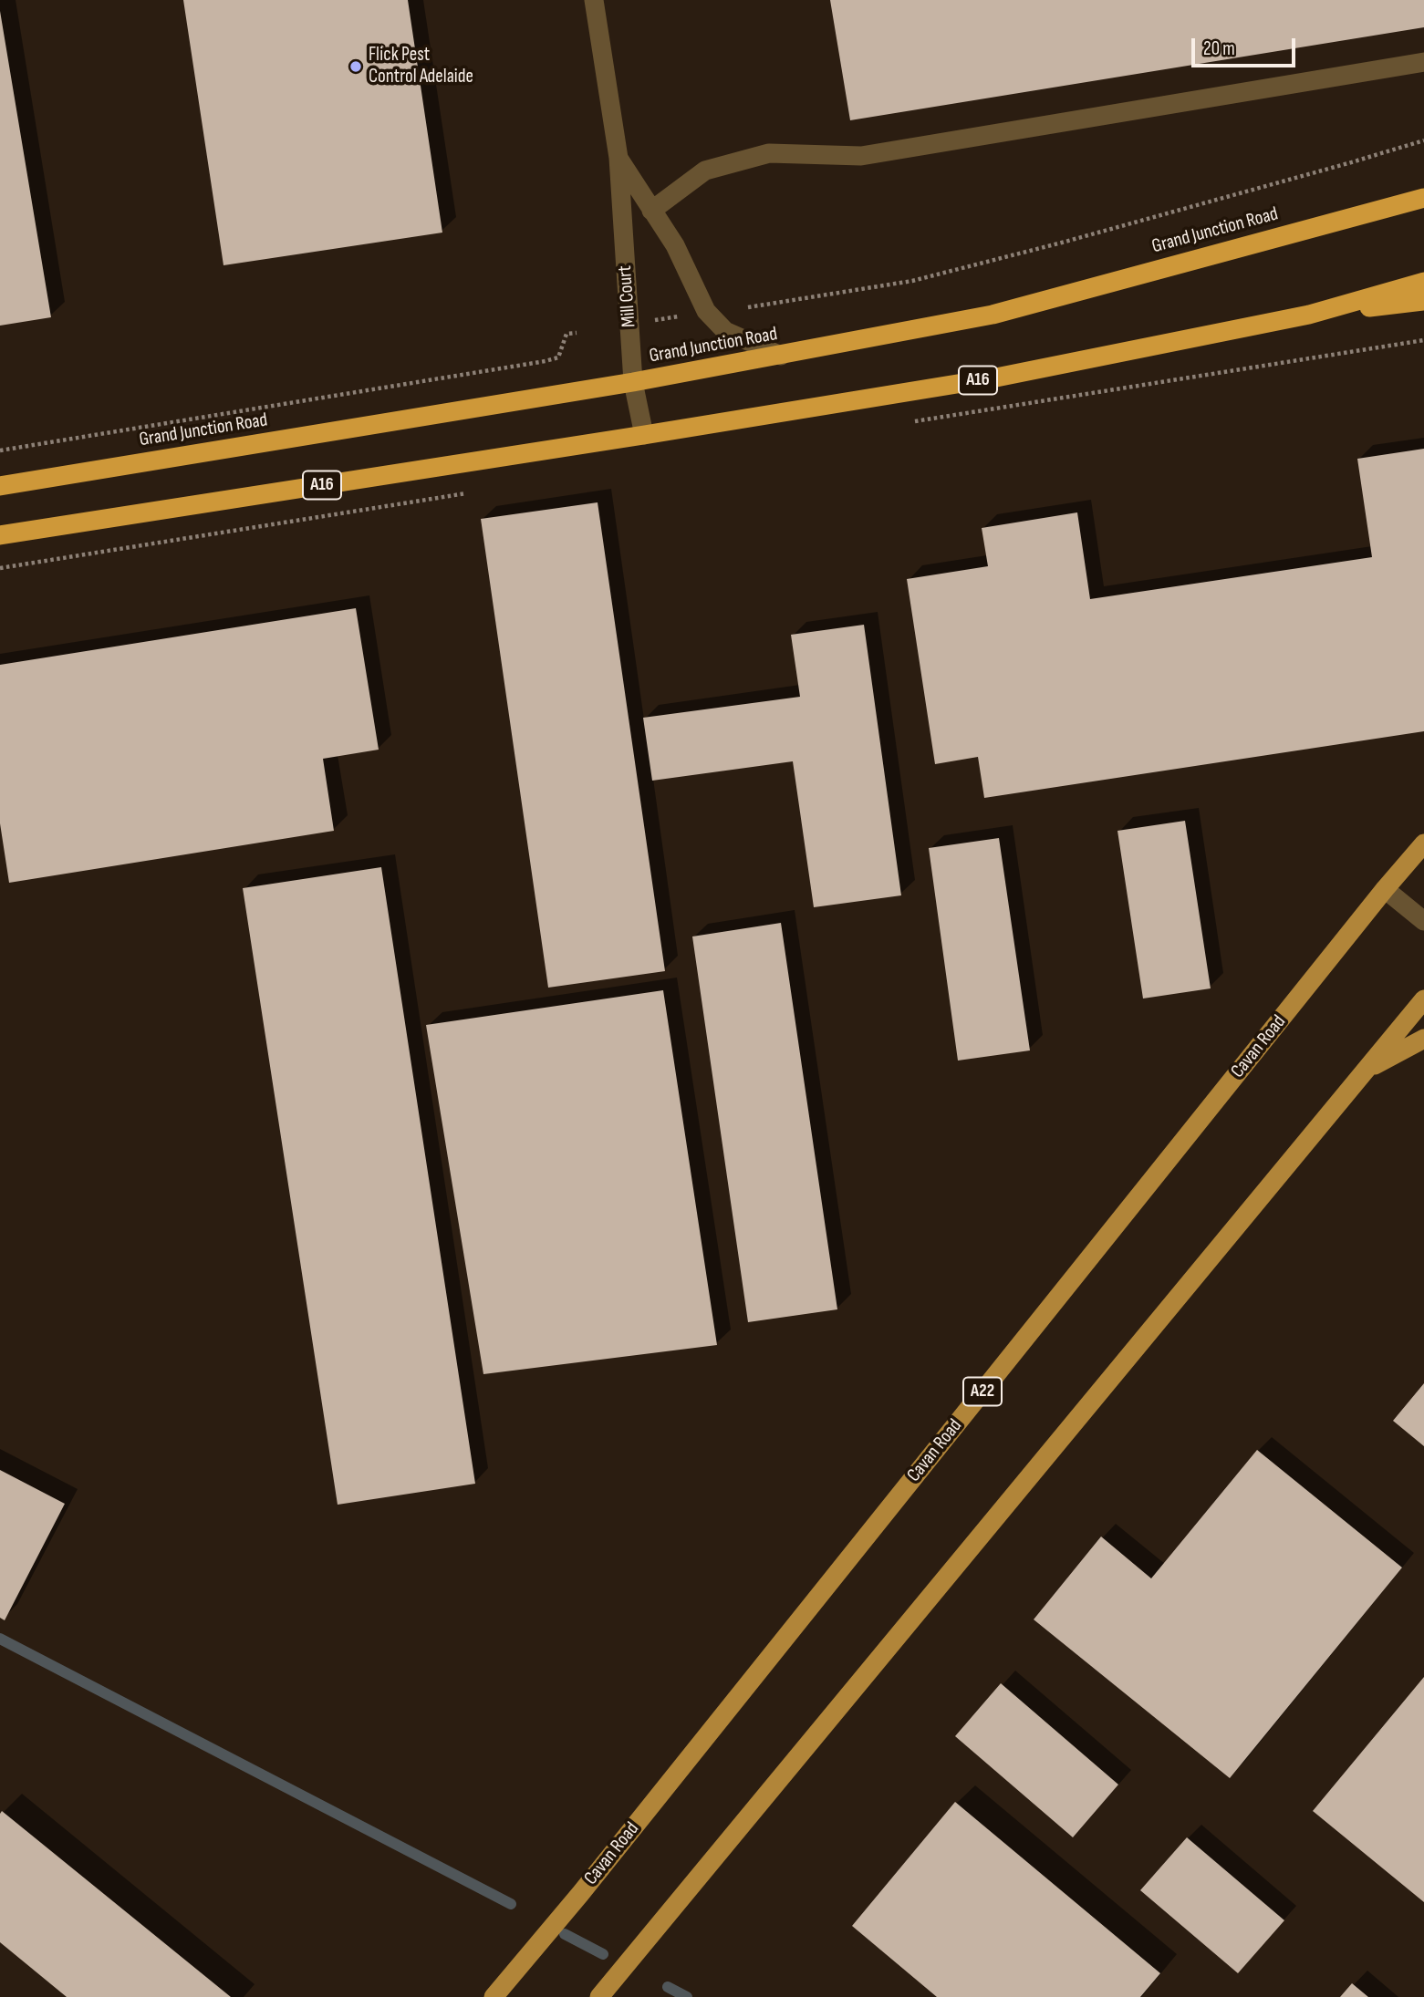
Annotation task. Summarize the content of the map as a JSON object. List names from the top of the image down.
{
  "streets": {
    "highway": ["Grand Junction Road", "A16"],
    "main road": ["Cavan Road", "A22"],
    "street": ["Mill Court"]
  },
  "crossings": [
    ["Grand Junction Road", "Mill Court"],
    ["Mill Court", "A16"]
  ],
  "places": ["Flick Pest Control Adelaide"],
  "scale_bar": "20 m"
}
